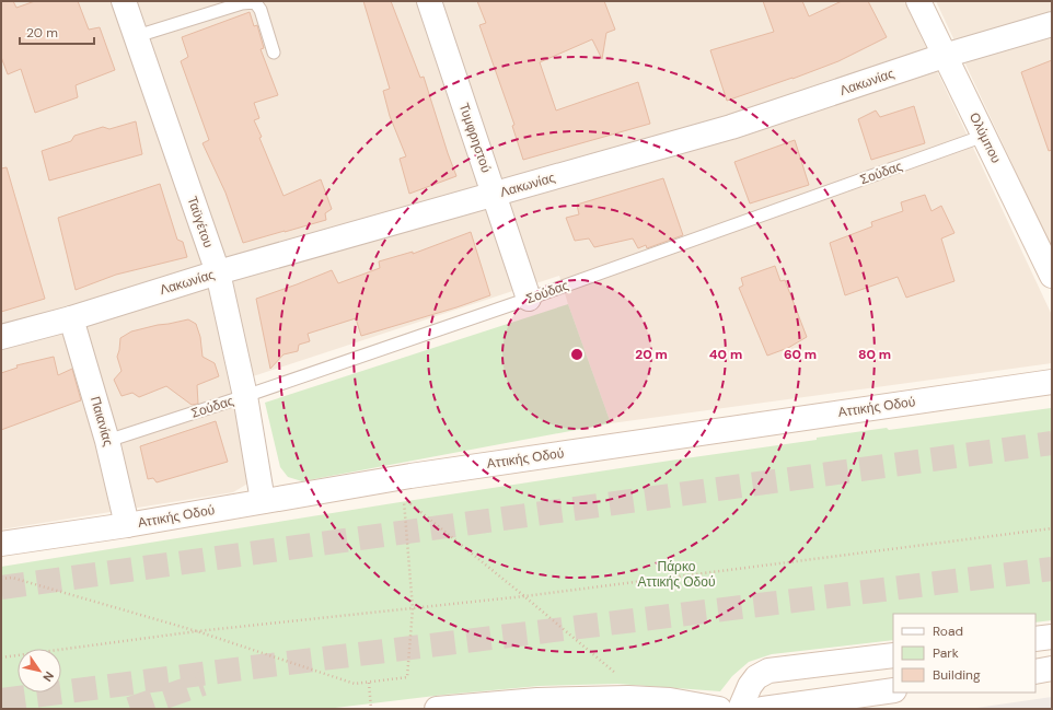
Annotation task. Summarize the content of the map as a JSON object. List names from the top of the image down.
{
  "streets": {
    "street": [
      "Λακωνίας",
      "Τυμφρηστού",
      "Ολύμπου",
      "Ταϋγέτου",
      "Αττικής Οδού",
      "Παιανίας"
    ],
    "lane": ["Σούδας"]
  },
  "crossings": [
    ["Λακωνίας", "Τυμφρηστού"],
    ["Λακωνίας", "Ολύμπου"],
    ["Λακωνίας", "Ταϋγέτου"],
    ["Λακωνίας", "Παιανίας"],
    ["Τυμφρηστού", "Σούδας"],
    ["Ολύμπου", "Σούδας"],
    ["Σούδας", "Ταϋγέτου"],
    ["Σούδας", "Παιανίας"],
    ["Ταϋγέτου", "Αττικής Οδού"],
    ["Αττικής Οδού", "Παιανίας"]
  ],
  "parks": ["Πάρκο Αττικής Οδού"],
  "legend": ["Road", "Park", "Building"],
  "scale_bar": "20 m",
  "north": "bottom right",
  "rings": [
    "20 m",
    "40 m",
    "60 m",
    "80 m"
  ]
}
